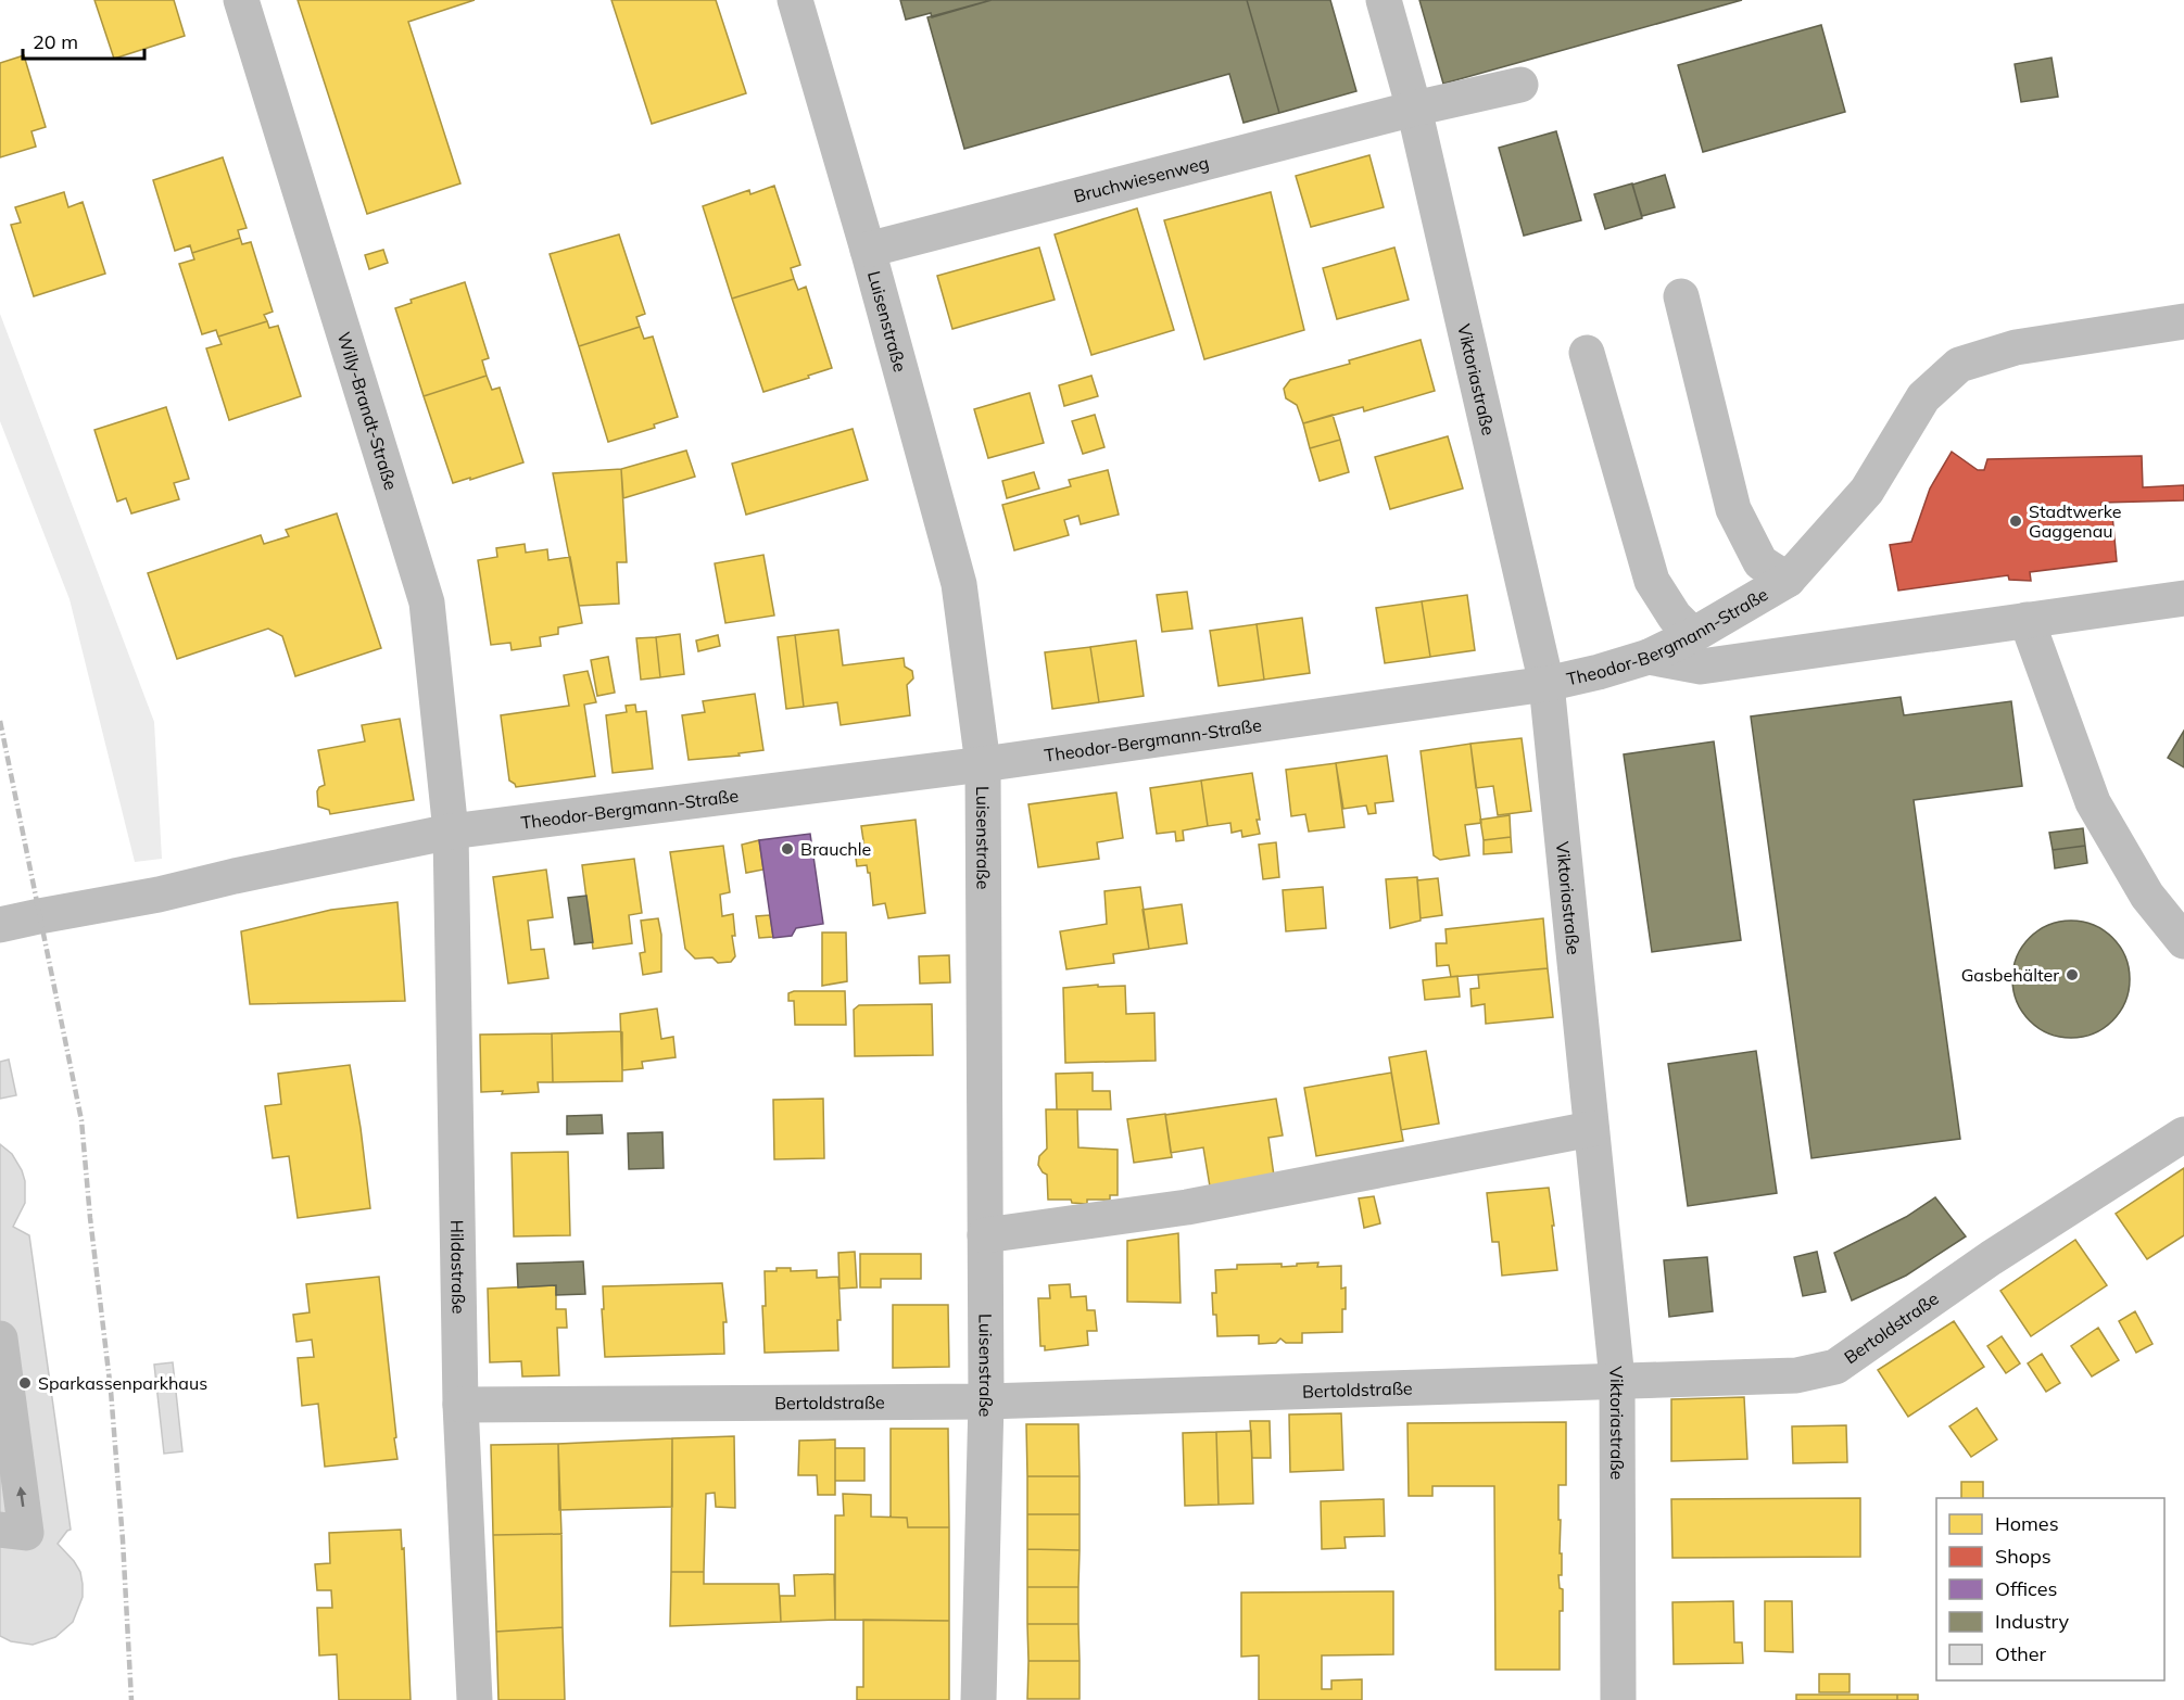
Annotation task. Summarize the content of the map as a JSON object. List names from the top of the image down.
{
  "streets": {
    "street": [
      "Bruchwiesenweg",
      "Luisenstraße",
      "Viktoriastraße",
      "Willy-Brandt-Straße",
      "Theodor-Bergmann-Straße",
      "Hildastraße",
      "Bertoldstraße"
    ]
  },
  "crossings": [
    ["Bruchwiesenweg", "Luisenstraße"],
    ["Bruchwiesenweg", "Viktoriastraße"],
    ["Luisenstraße", "Theodor-Bergmann-Straße"],
    ["Luisenstraße", "Bertoldstraße"],
    ["Viktoriastraße", "Theodor-Bergmann-Straße"],
    ["Viktoriastraße", "Bertoldstraße"],
    ["Willy-Brandt-Straße", "Theodor-Bergmann-Straße"],
    ["Willy-Brandt-Straße", "Hildastraße"],
    ["Theodor-Bergmann-Straße", "Hildastraße"],
    ["Hildastraße", "Bertoldstraße"]
  ],
  "places": [
    "Stadtwerke Gaggenau",
    "Brauchle",
    "Gasbehälter",
    "Sparkassenparkhaus"
  ],
  "legend": [
    "Homes",
    "Shops",
    "Offices",
    "Industry",
    "Other"
  ],
  "scale_bar": "20 m"
}
